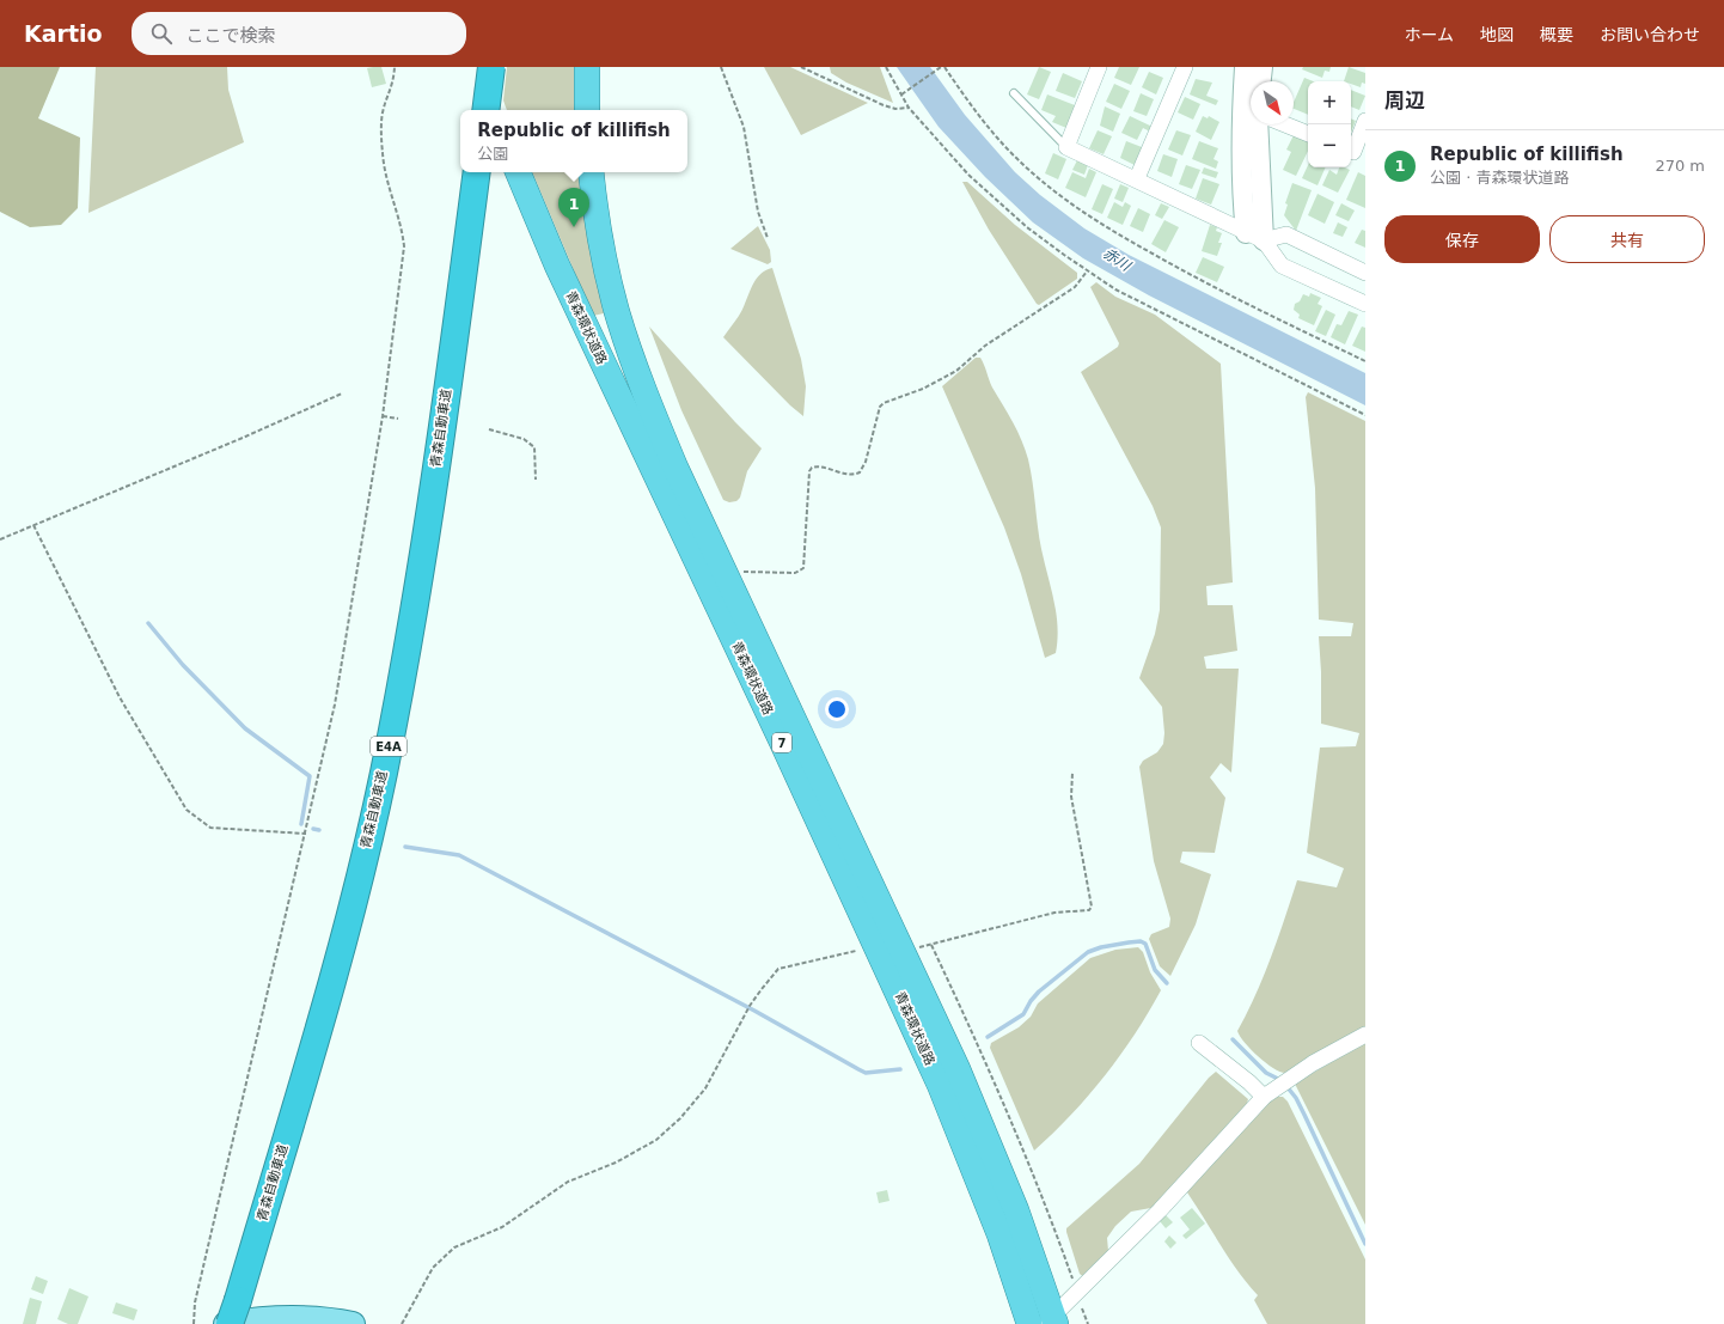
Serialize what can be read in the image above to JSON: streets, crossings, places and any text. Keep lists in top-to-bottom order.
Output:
{
  "streets": {
    "highway": [
      "青森環状道路",
      "青森自動車道",
      "7",
      "E4A"
    ]
  },
  "water": ["赤川"],
  "north": "bottom right",
  "page": {
    "header": "Kartio",
    "search": "ここで検索",
    "nav": [
      "ホーム",
      "地図",
      "概要",
      "お問い合わせ"
    ],
    "heading": "周辺",
    "map_buttons": ["+", "−"],
    "popup": ["Republic of killifish", "公園"],
    "list": [
      {
        "mark": "1",
        "name": "Republic of killifish",
        "note": "公園 · 青森環状道路",
        "value": "270 m"
      }
    ],
    "pins": "1",
    "buttons": ["保存", "共有"]
  }
}
